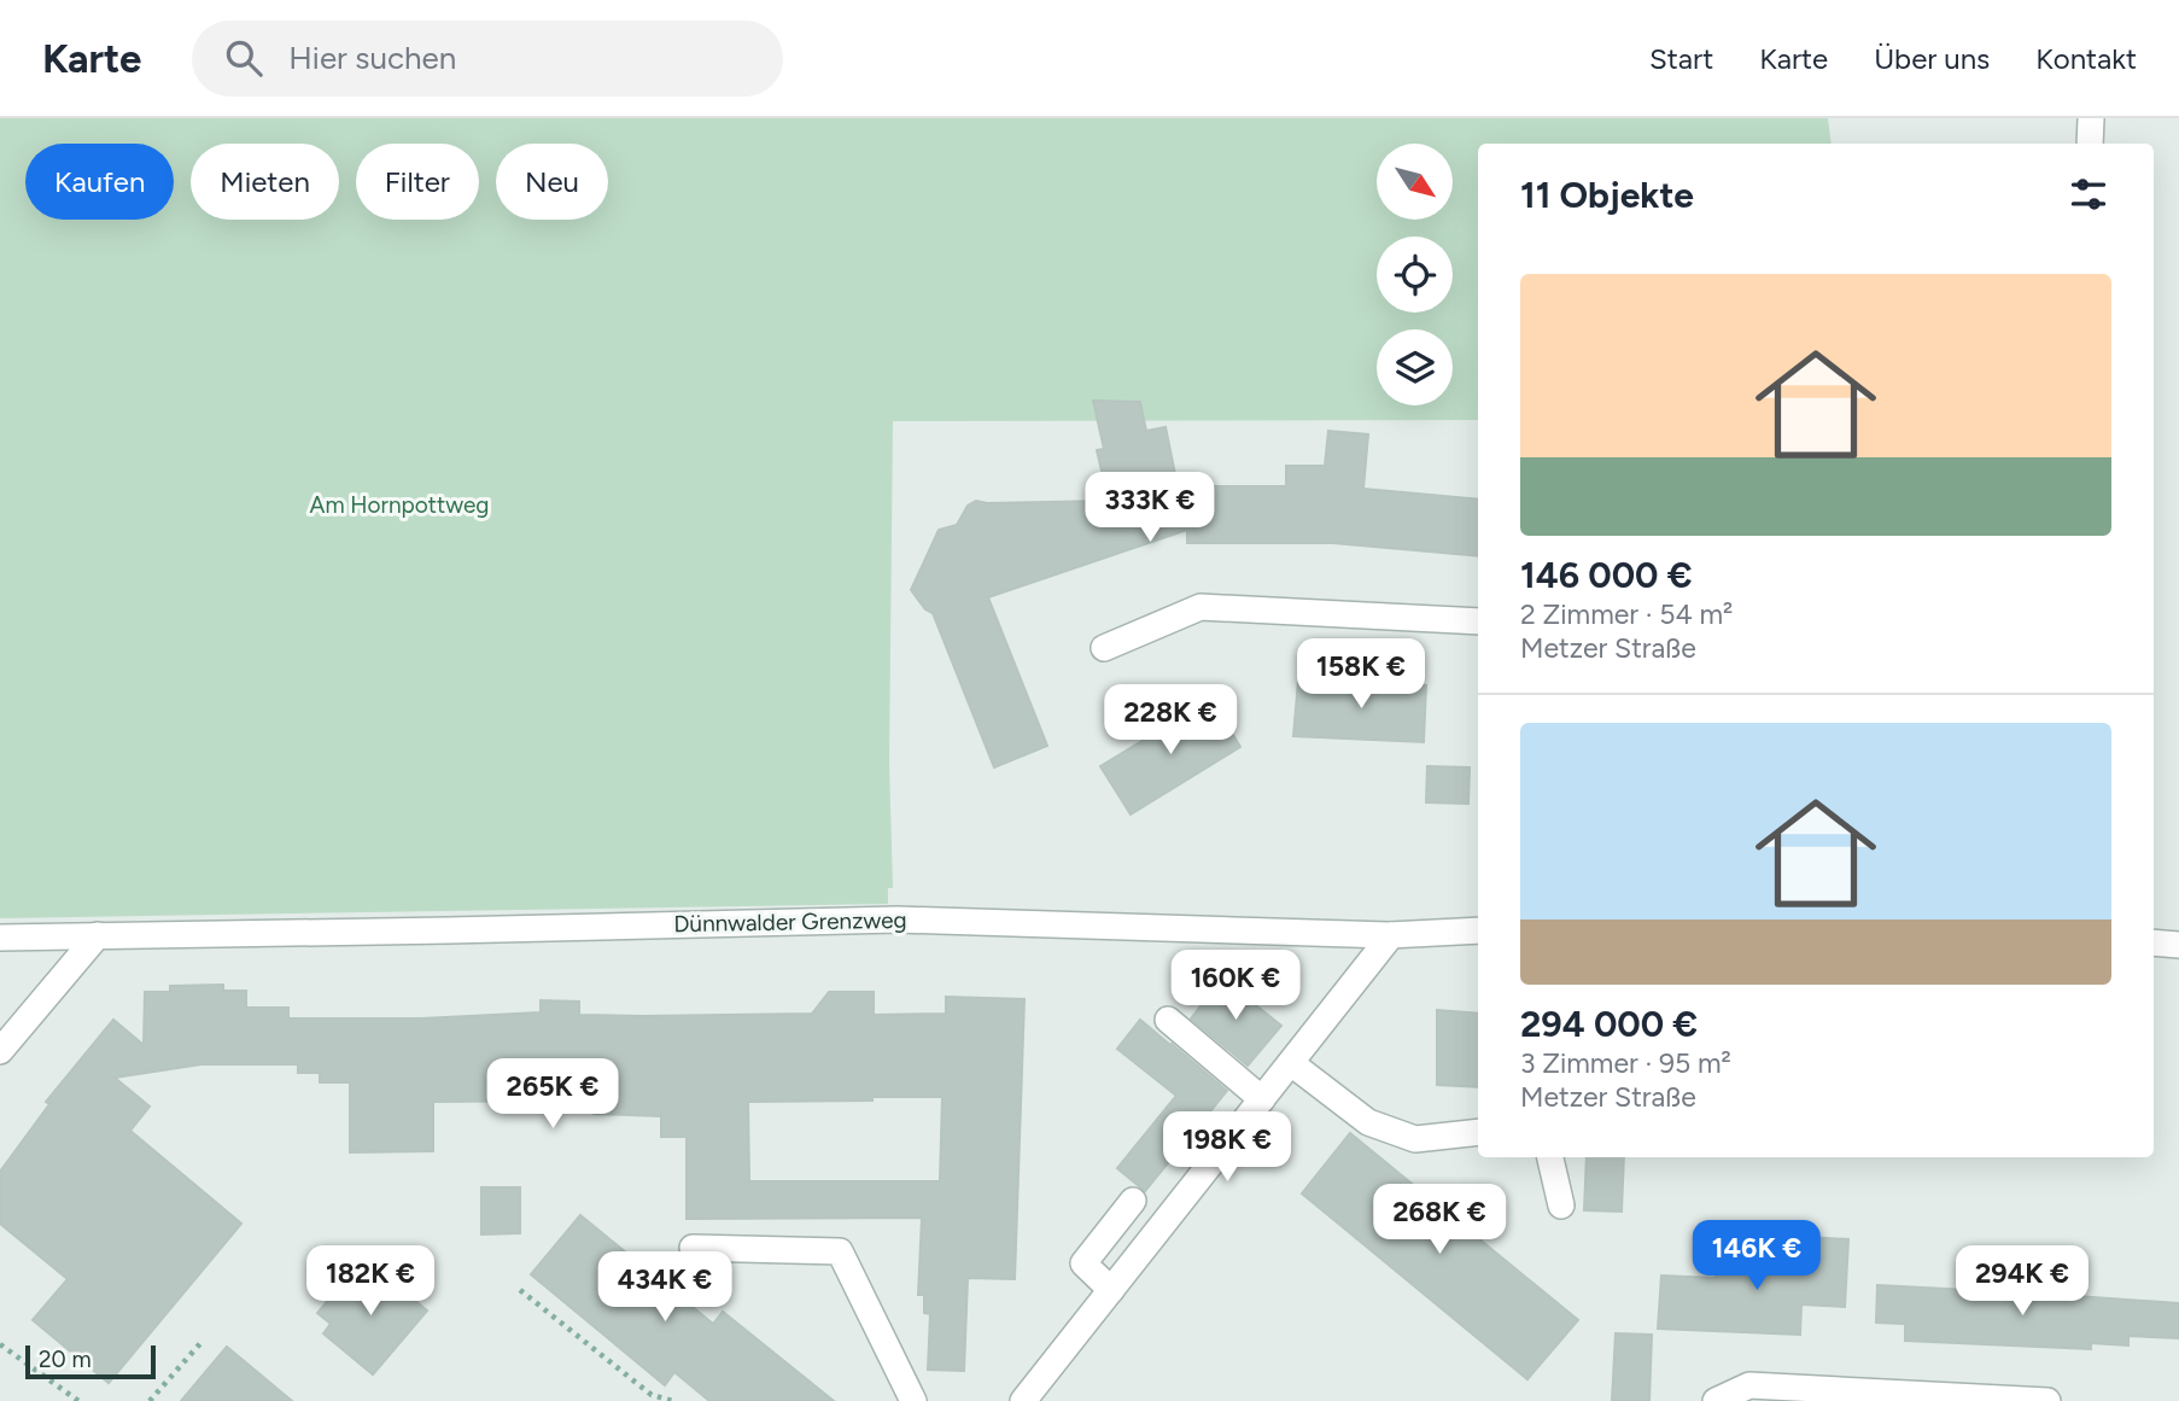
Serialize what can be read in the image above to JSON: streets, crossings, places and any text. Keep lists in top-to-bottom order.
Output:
{
  "streets": {
    "street": ["Dünnwalder Grenzweg"]
  },
  "parks": ["Am Hornpottweg"],
  "scale_bar": "20 m",
  "north": "bottom right",
  "page": {
    "header": "Karte",
    "search": "Hier suchen",
    "nav": [
      "Start",
      "Karte",
      "Über uns",
      "Kontakt"
    ],
    "chip": [
      "Kaufen",
      "Mieten",
      "Filter",
      "Neu"
    ],
    "heading": "11 Objekte",
    "list": [
      {
        "name": "146 000 €",
        "note": "2 Zimmer · 54 m² · Metzer Straße"
      },
      {
        "name": "294 000 €",
        "note": "3 Zimmer · 95 m² · Metzer Straße"
      }
    ],
    "price": [
      "333K €",
      "158K €",
      "228K €",
      "160K €",
      "265K €",
      "198K €",
      "268K €",
      "146K €",
      "182K €",
      "294K €",
      "434K €"
    ],
    "scale": "20 m"
  }
}
